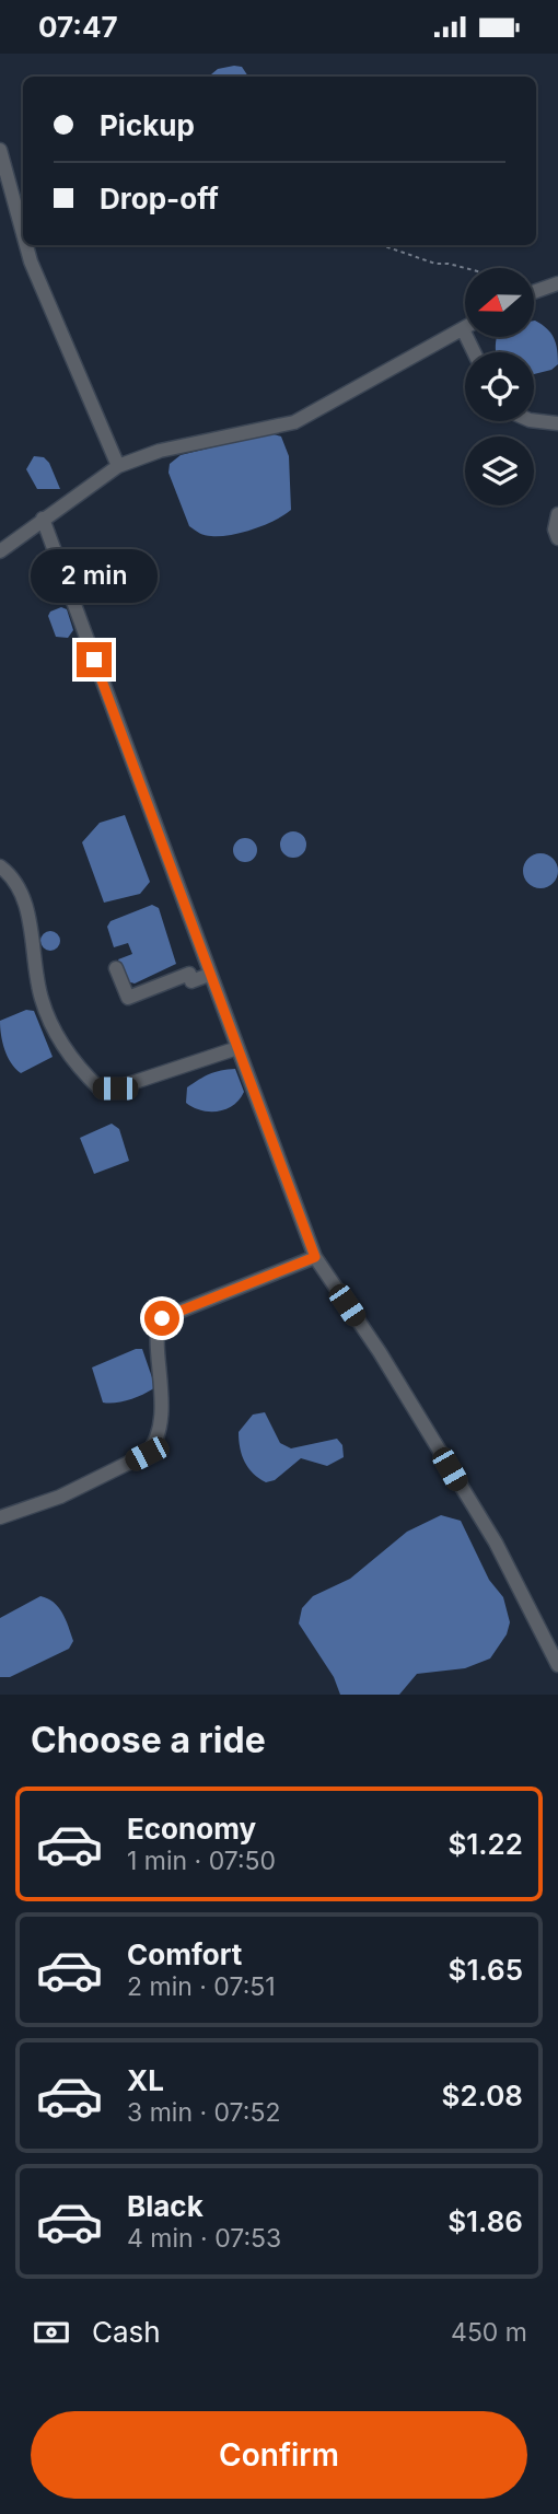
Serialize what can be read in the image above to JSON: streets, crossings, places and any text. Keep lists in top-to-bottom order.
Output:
{
  "north": "left",
  "page": {
    "status": "07:47",
    "banner": ["Pickup", "Drop-off"],
    "bubble": "2 min",
    "heading": "Choose a ride",
    "list": [
      {
        "name": "Economy",
        "note": "1 min · 07:50",
        "value": "$1.22"
      },
      {
        "name": "Comfort",
        "note": "2 min · 07:51",
        "value": "$1.65"
      },
      {
        "name": "XL",
        "note": "3 min · 07:52",
        "value": "$2.08"
      },
      {
        "name": "Black",
        "note": "4 min · 07:53",
        "value": "$1.86"
      }
    ],
    "pay": ["Cash", "450 m"],
    "buttons": "Confirm"
  }
}
